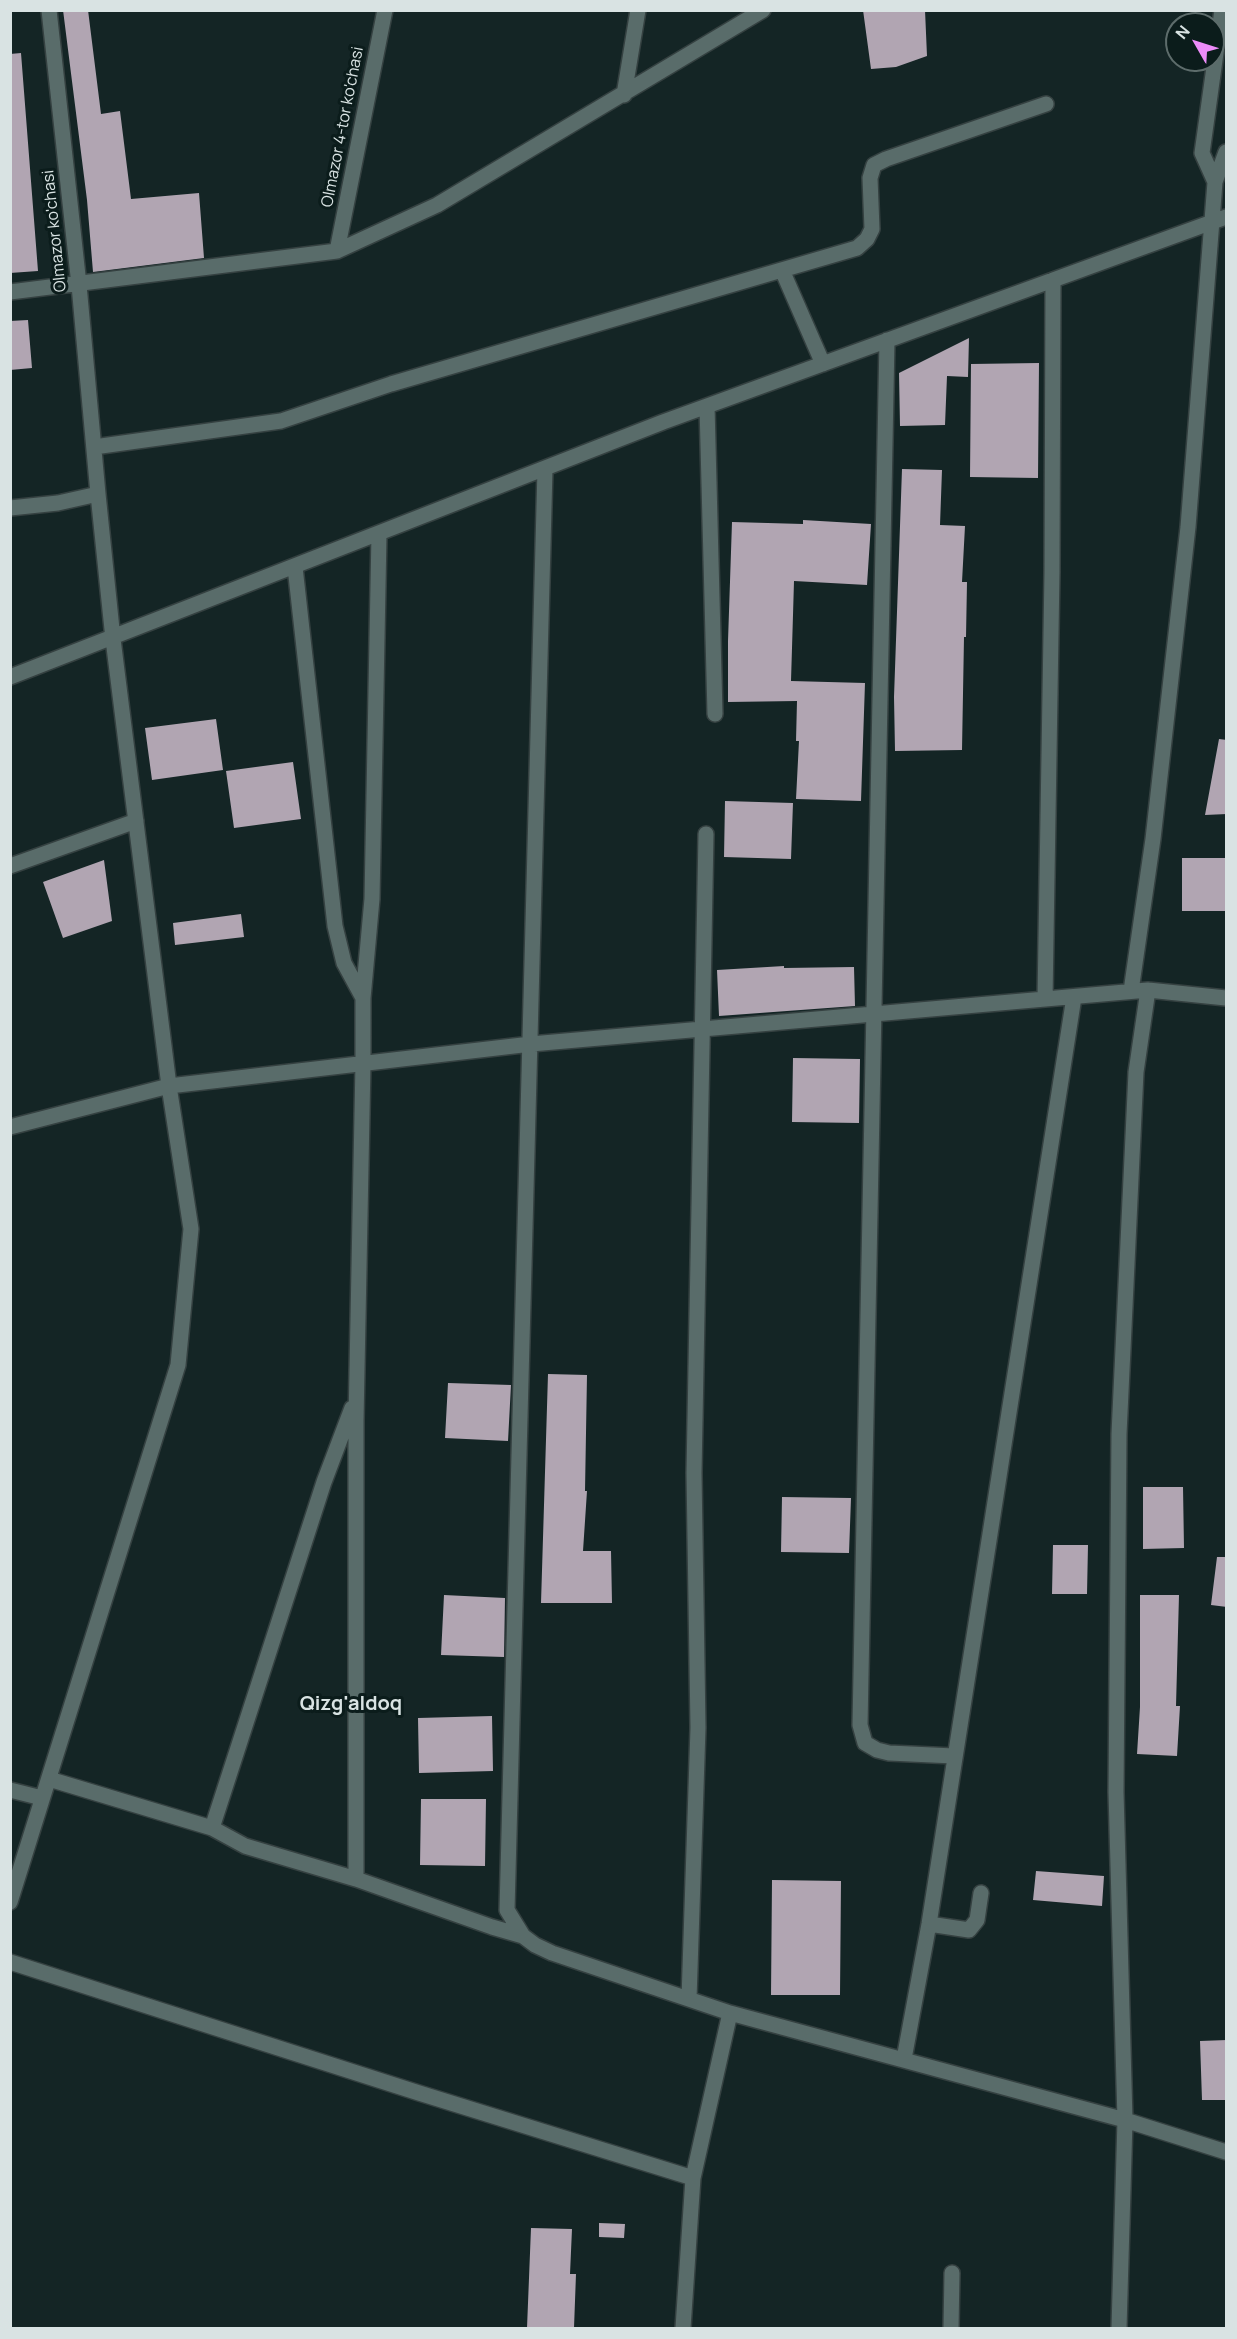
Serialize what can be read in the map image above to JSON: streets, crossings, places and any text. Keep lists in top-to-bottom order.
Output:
{
  "streets": {
    "street": ["Olmazor 4-tor ko'chasi", "Olmazor ko'chasi"]
  },
  "districts": ["Qizg'aldoq"],
  "north": "top left"
}
